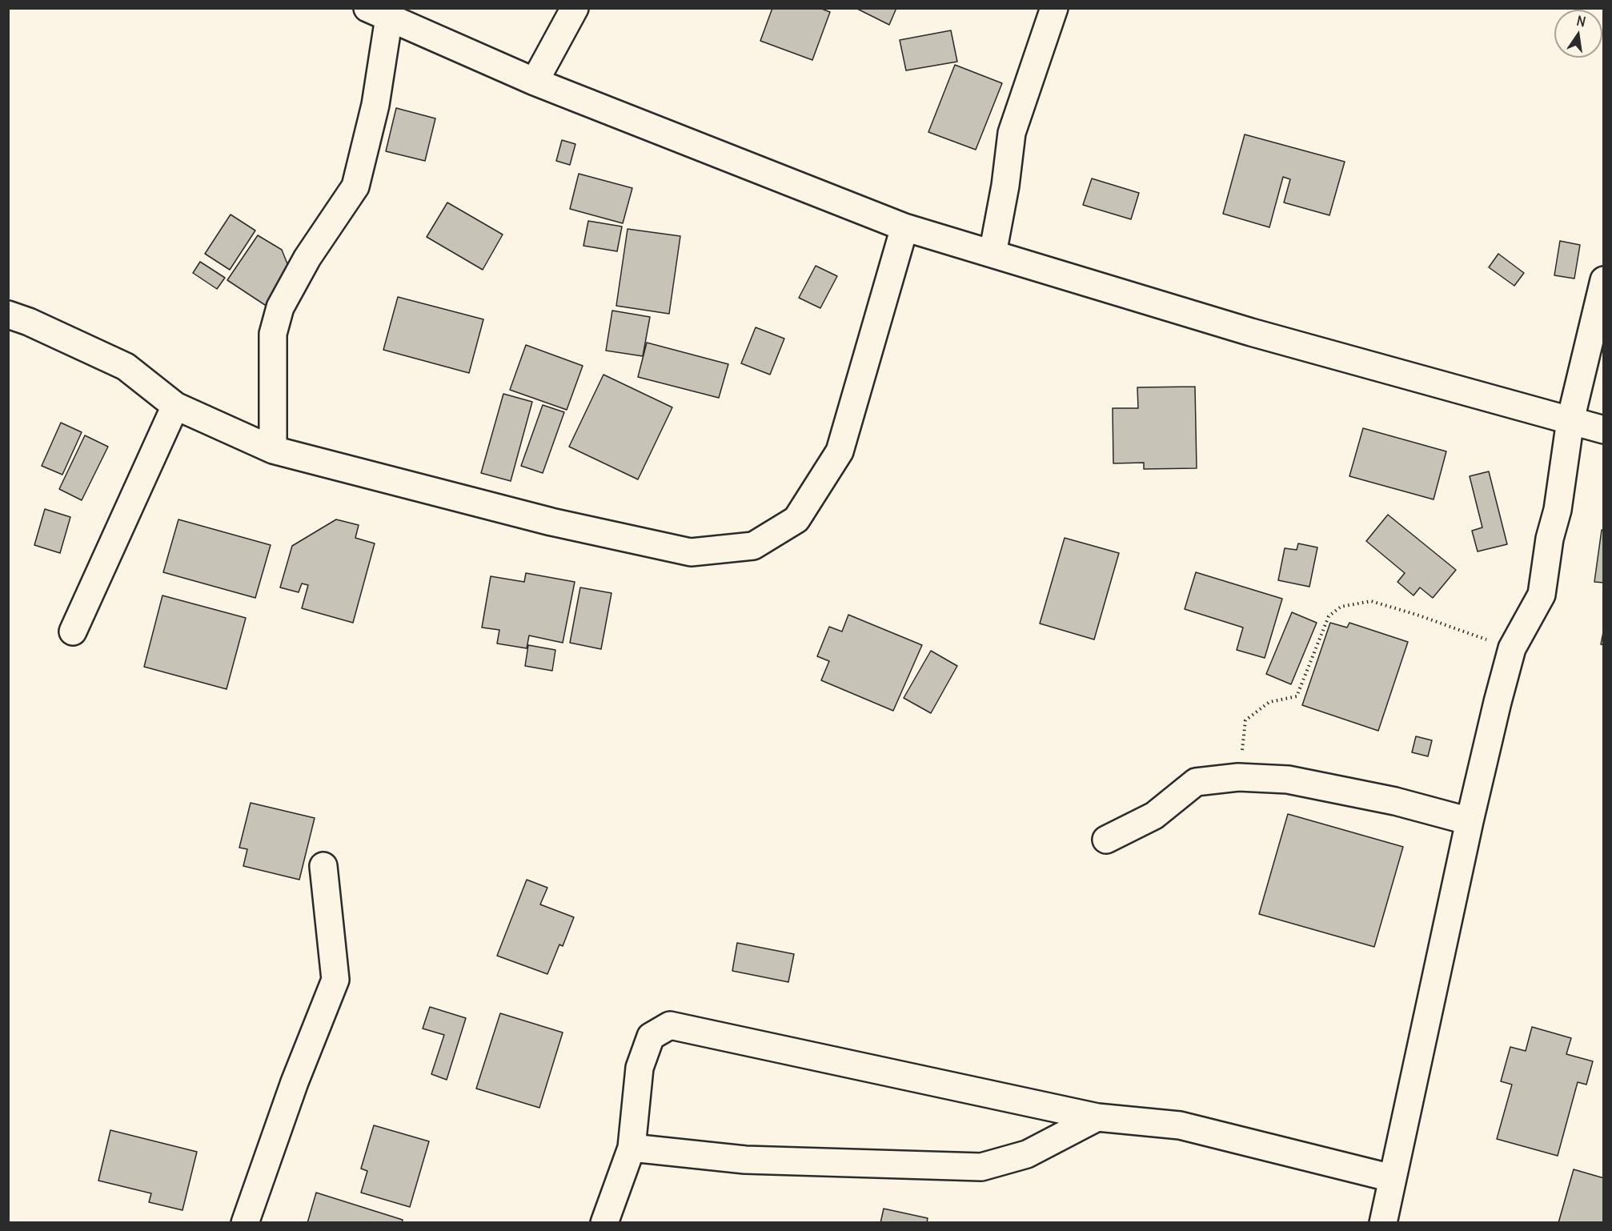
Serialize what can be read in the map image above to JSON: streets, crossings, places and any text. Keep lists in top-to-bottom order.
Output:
{
  "north": "top"
}
